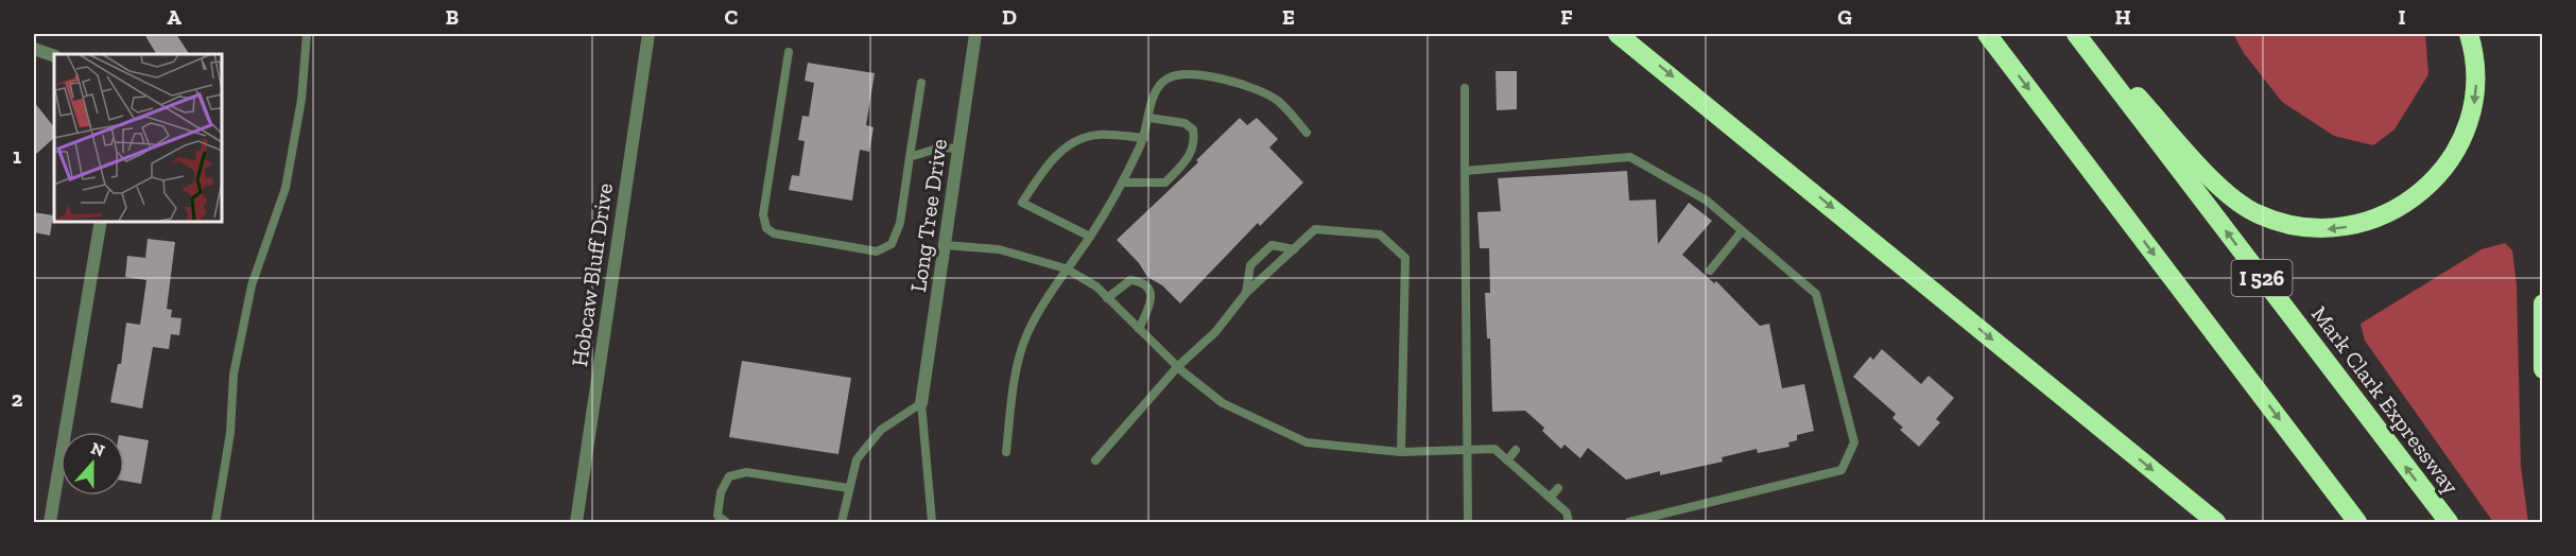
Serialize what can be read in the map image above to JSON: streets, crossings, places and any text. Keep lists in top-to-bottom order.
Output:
{
  "streets": {
    "highway": ["I 526", "Mark Clark Expressway"],
    "street": ["Long Tree Drive", "Hobcaw Bluff Drive"]
  },
  "north": "top",
  "grid": {
    "columns": [
      "A",
      "B",
      "C",
      "D",
      "E",
      "F",
      "G",
      "H",
      "I"
    ],
    "rows": ["1", "2"]
  }
}
